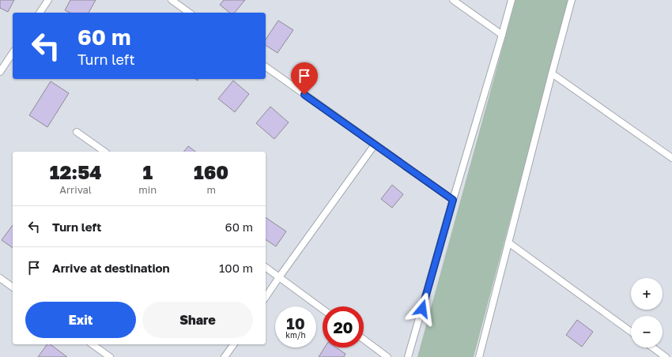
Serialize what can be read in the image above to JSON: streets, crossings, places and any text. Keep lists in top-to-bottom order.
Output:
{
  "page": {
    "turn": ["60 m", "Turn left"],
    "eta": [
      "12:54",
      "Arrival",
      "1",
      "min",
      "160",
      "m"
    ],
    "list": [
      {
        "name": "Turn left",
        "value": "60 m"
      },
      {
        "name": "Arrive at destination",
        "value": "100 m"
      }
    ],
    "map_buttons": ["+", "−"],
    "buttons": ["Exit", "Share"],
    "speed": "10 km/h",
    "limit": "20"
  }
}
